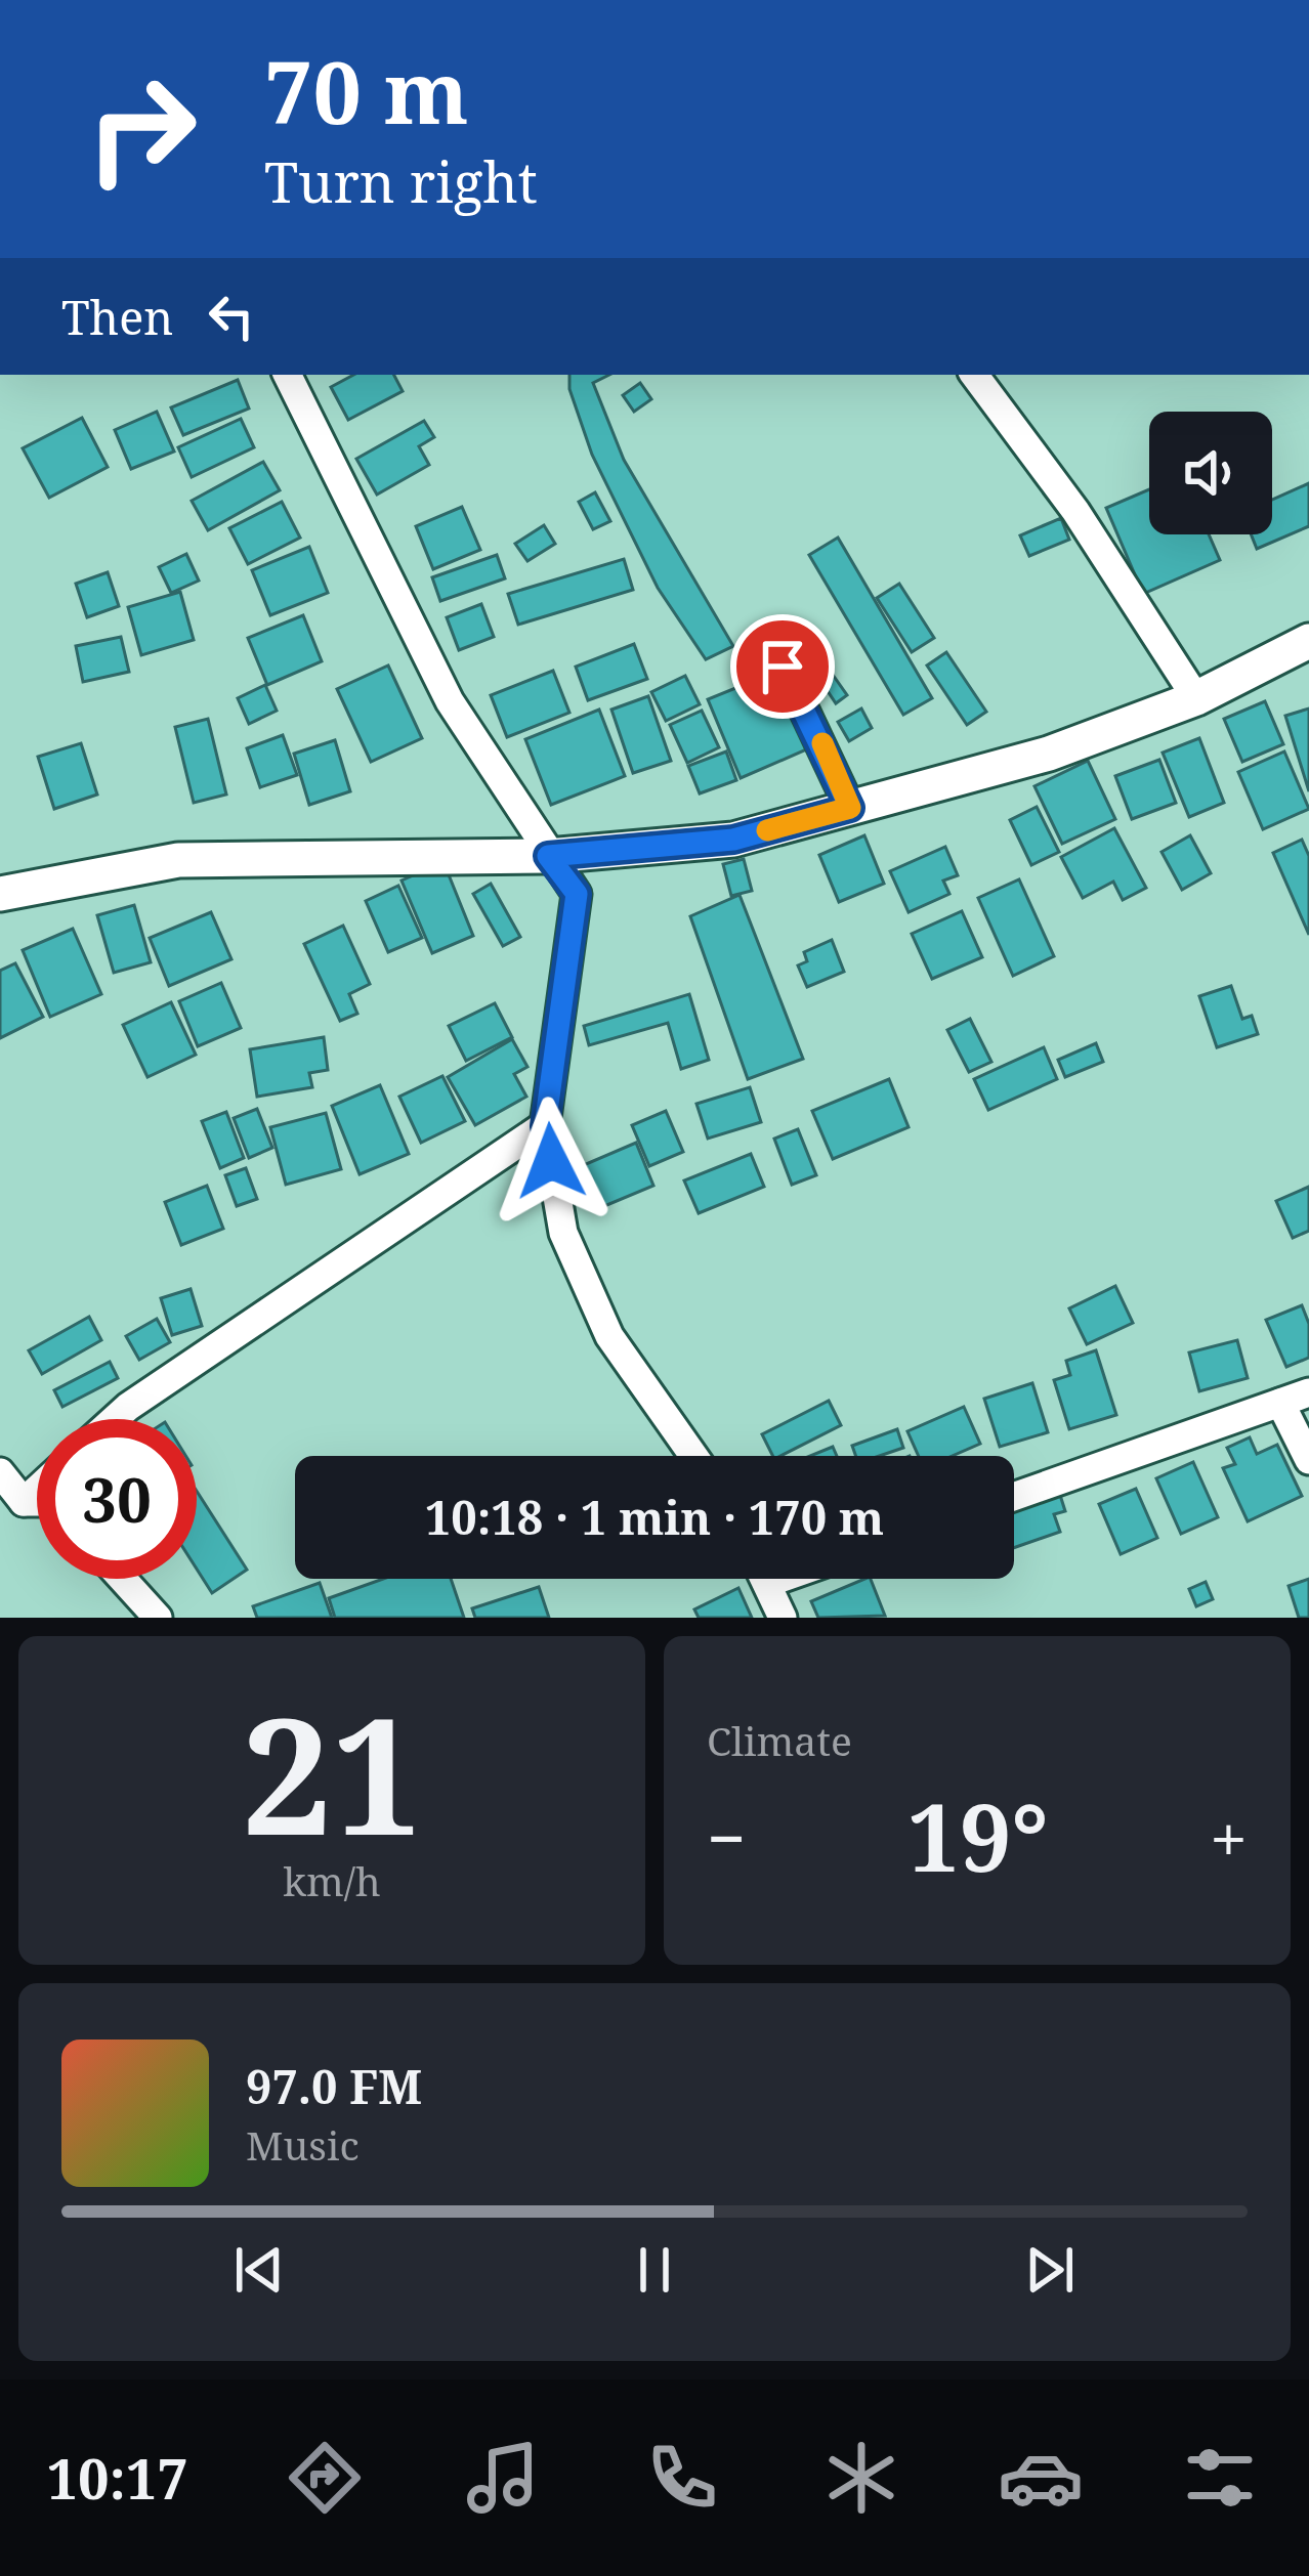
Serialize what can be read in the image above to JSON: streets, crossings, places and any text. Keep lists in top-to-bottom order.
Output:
{
  "page": {
    "turn": ["70 m", "Turn right"],
    "then": "Then",
    "limit": "30",
    "trip": "10:18 · 1 min · 170 m",
    "tile": [
      ["21", "km/h"],
      "Climate"
    ],
    "heat": ["−", "19°", "+"],
    "song": ["97.0 FM", "Music"],
    "tabs": "10:17"
  }
}
